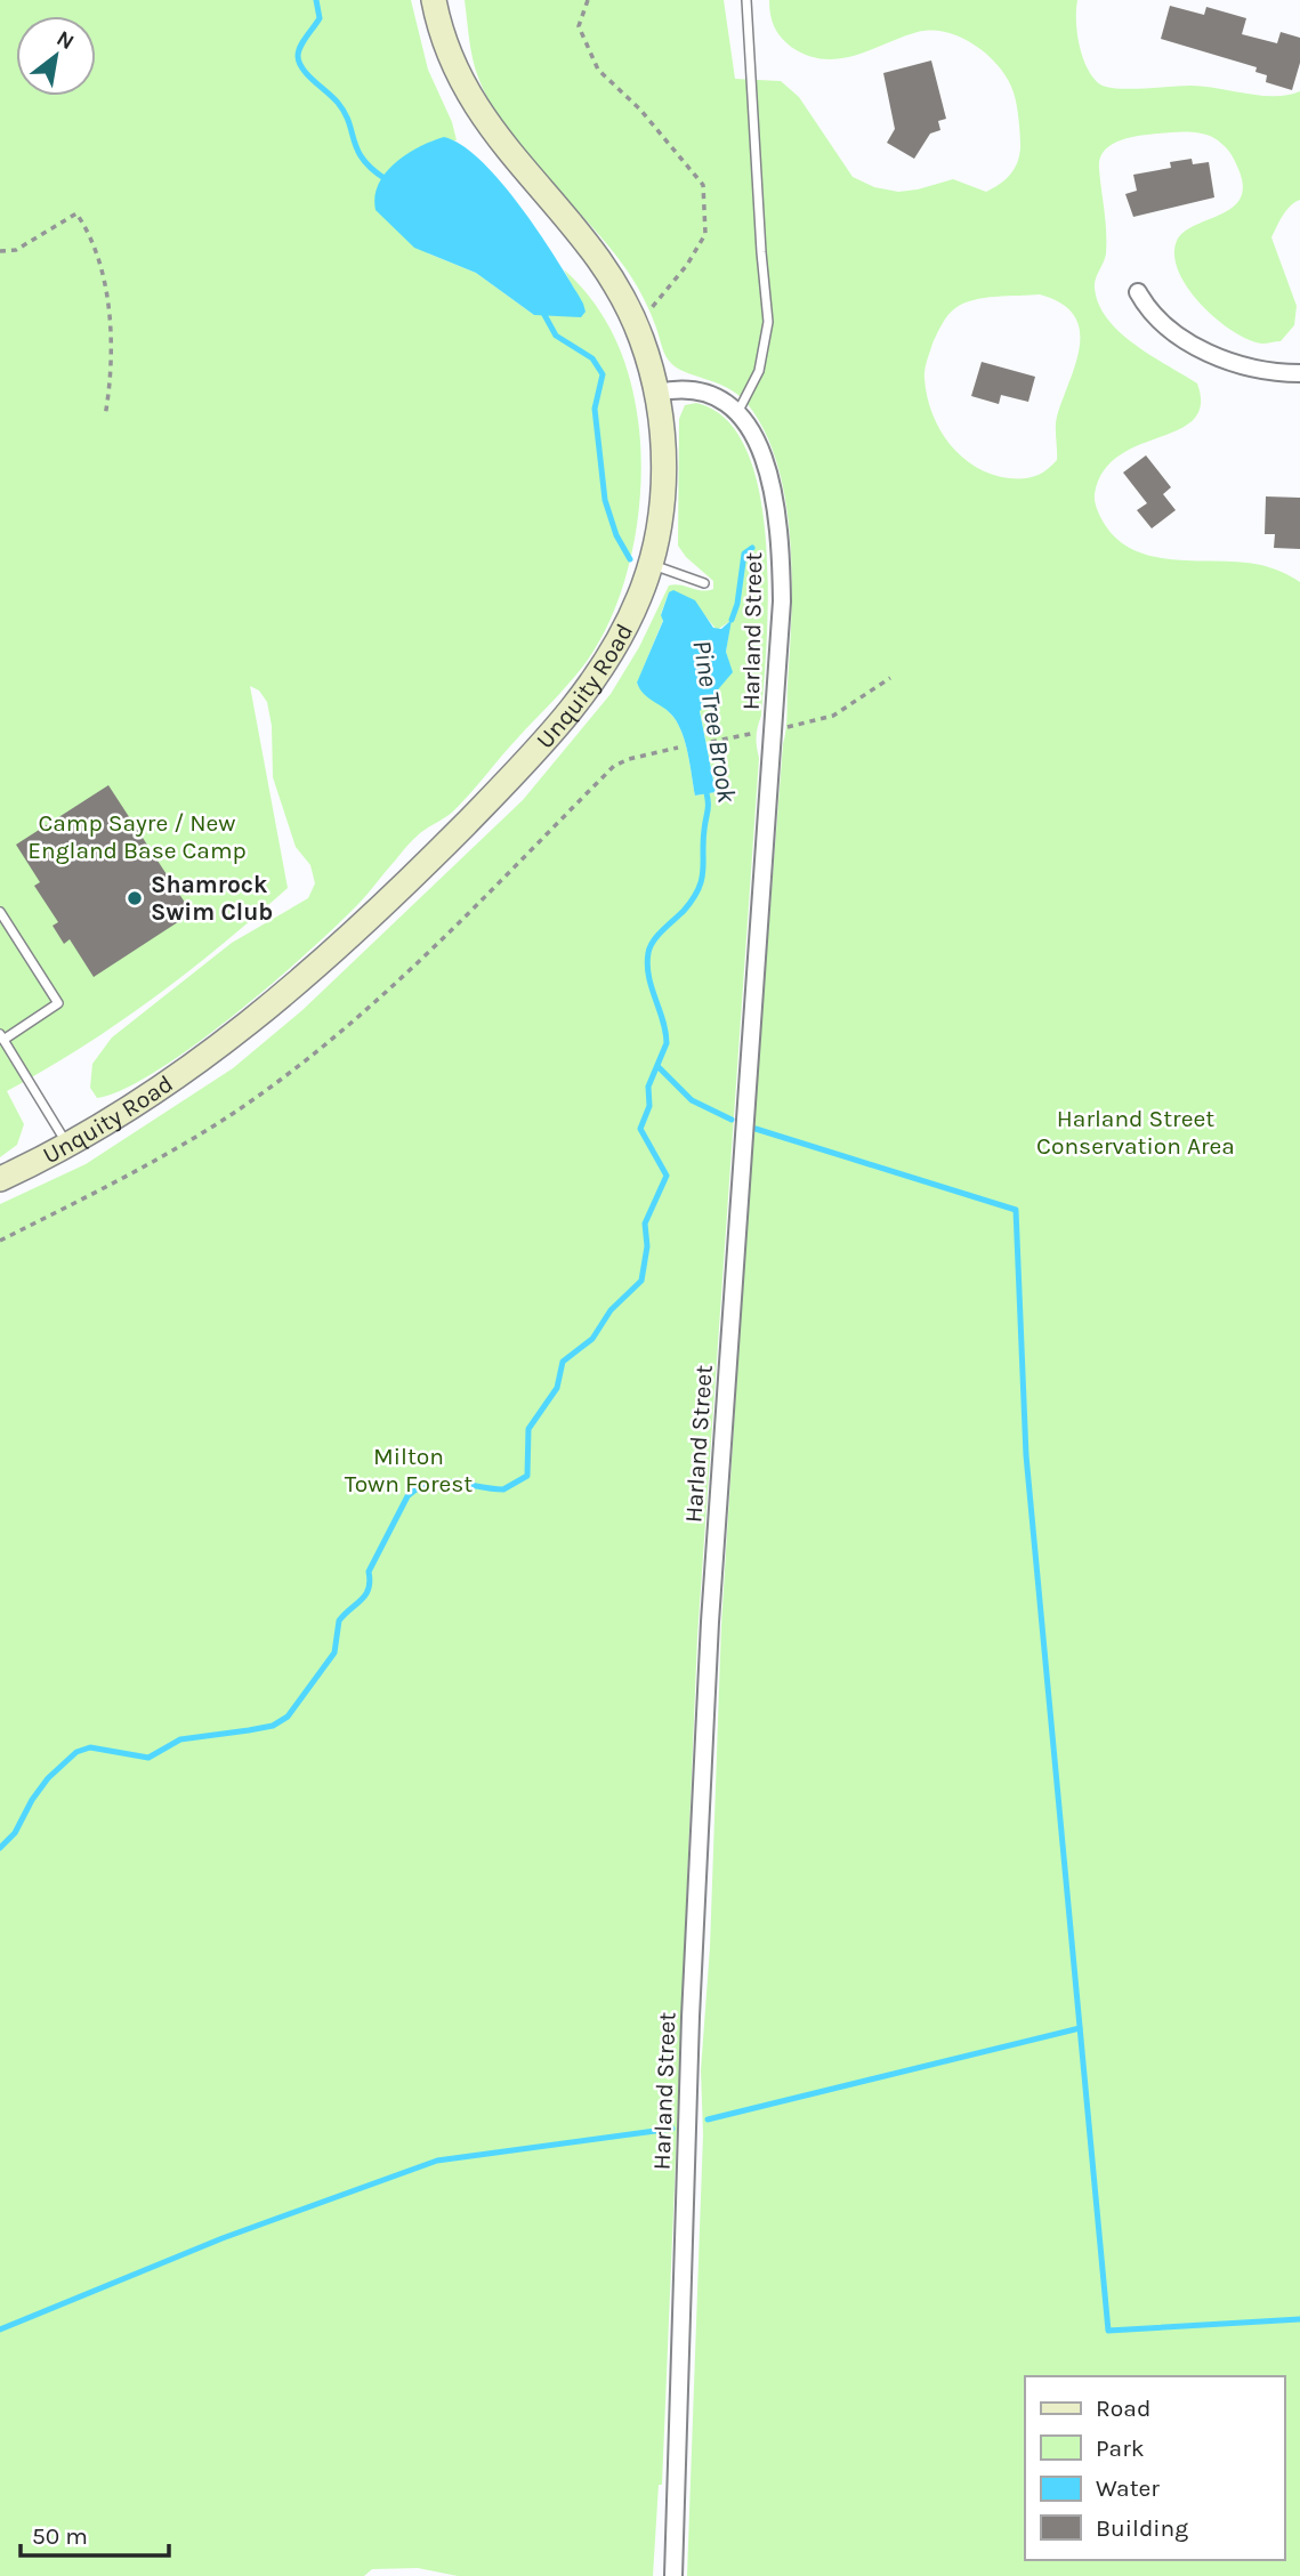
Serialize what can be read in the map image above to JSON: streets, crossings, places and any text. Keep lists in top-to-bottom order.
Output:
{
  "streets": {
    "main road": ["Unquity Road"],
    "street": ["Harland Street"]
  },
  "water": ["Pine Tree Brook"],
  "parks": ["Camp Sayre / New England Base Camp", "Harland Street Conservation Area", "Milton Town Forest"],
  "places": ["Shamrock Swim Club"],
  "legend": [
    "Road",
    "Park",
    "Water",
    "Building"
  ],
  "scale_bar": "50 m",
  "north": "top right"
}
